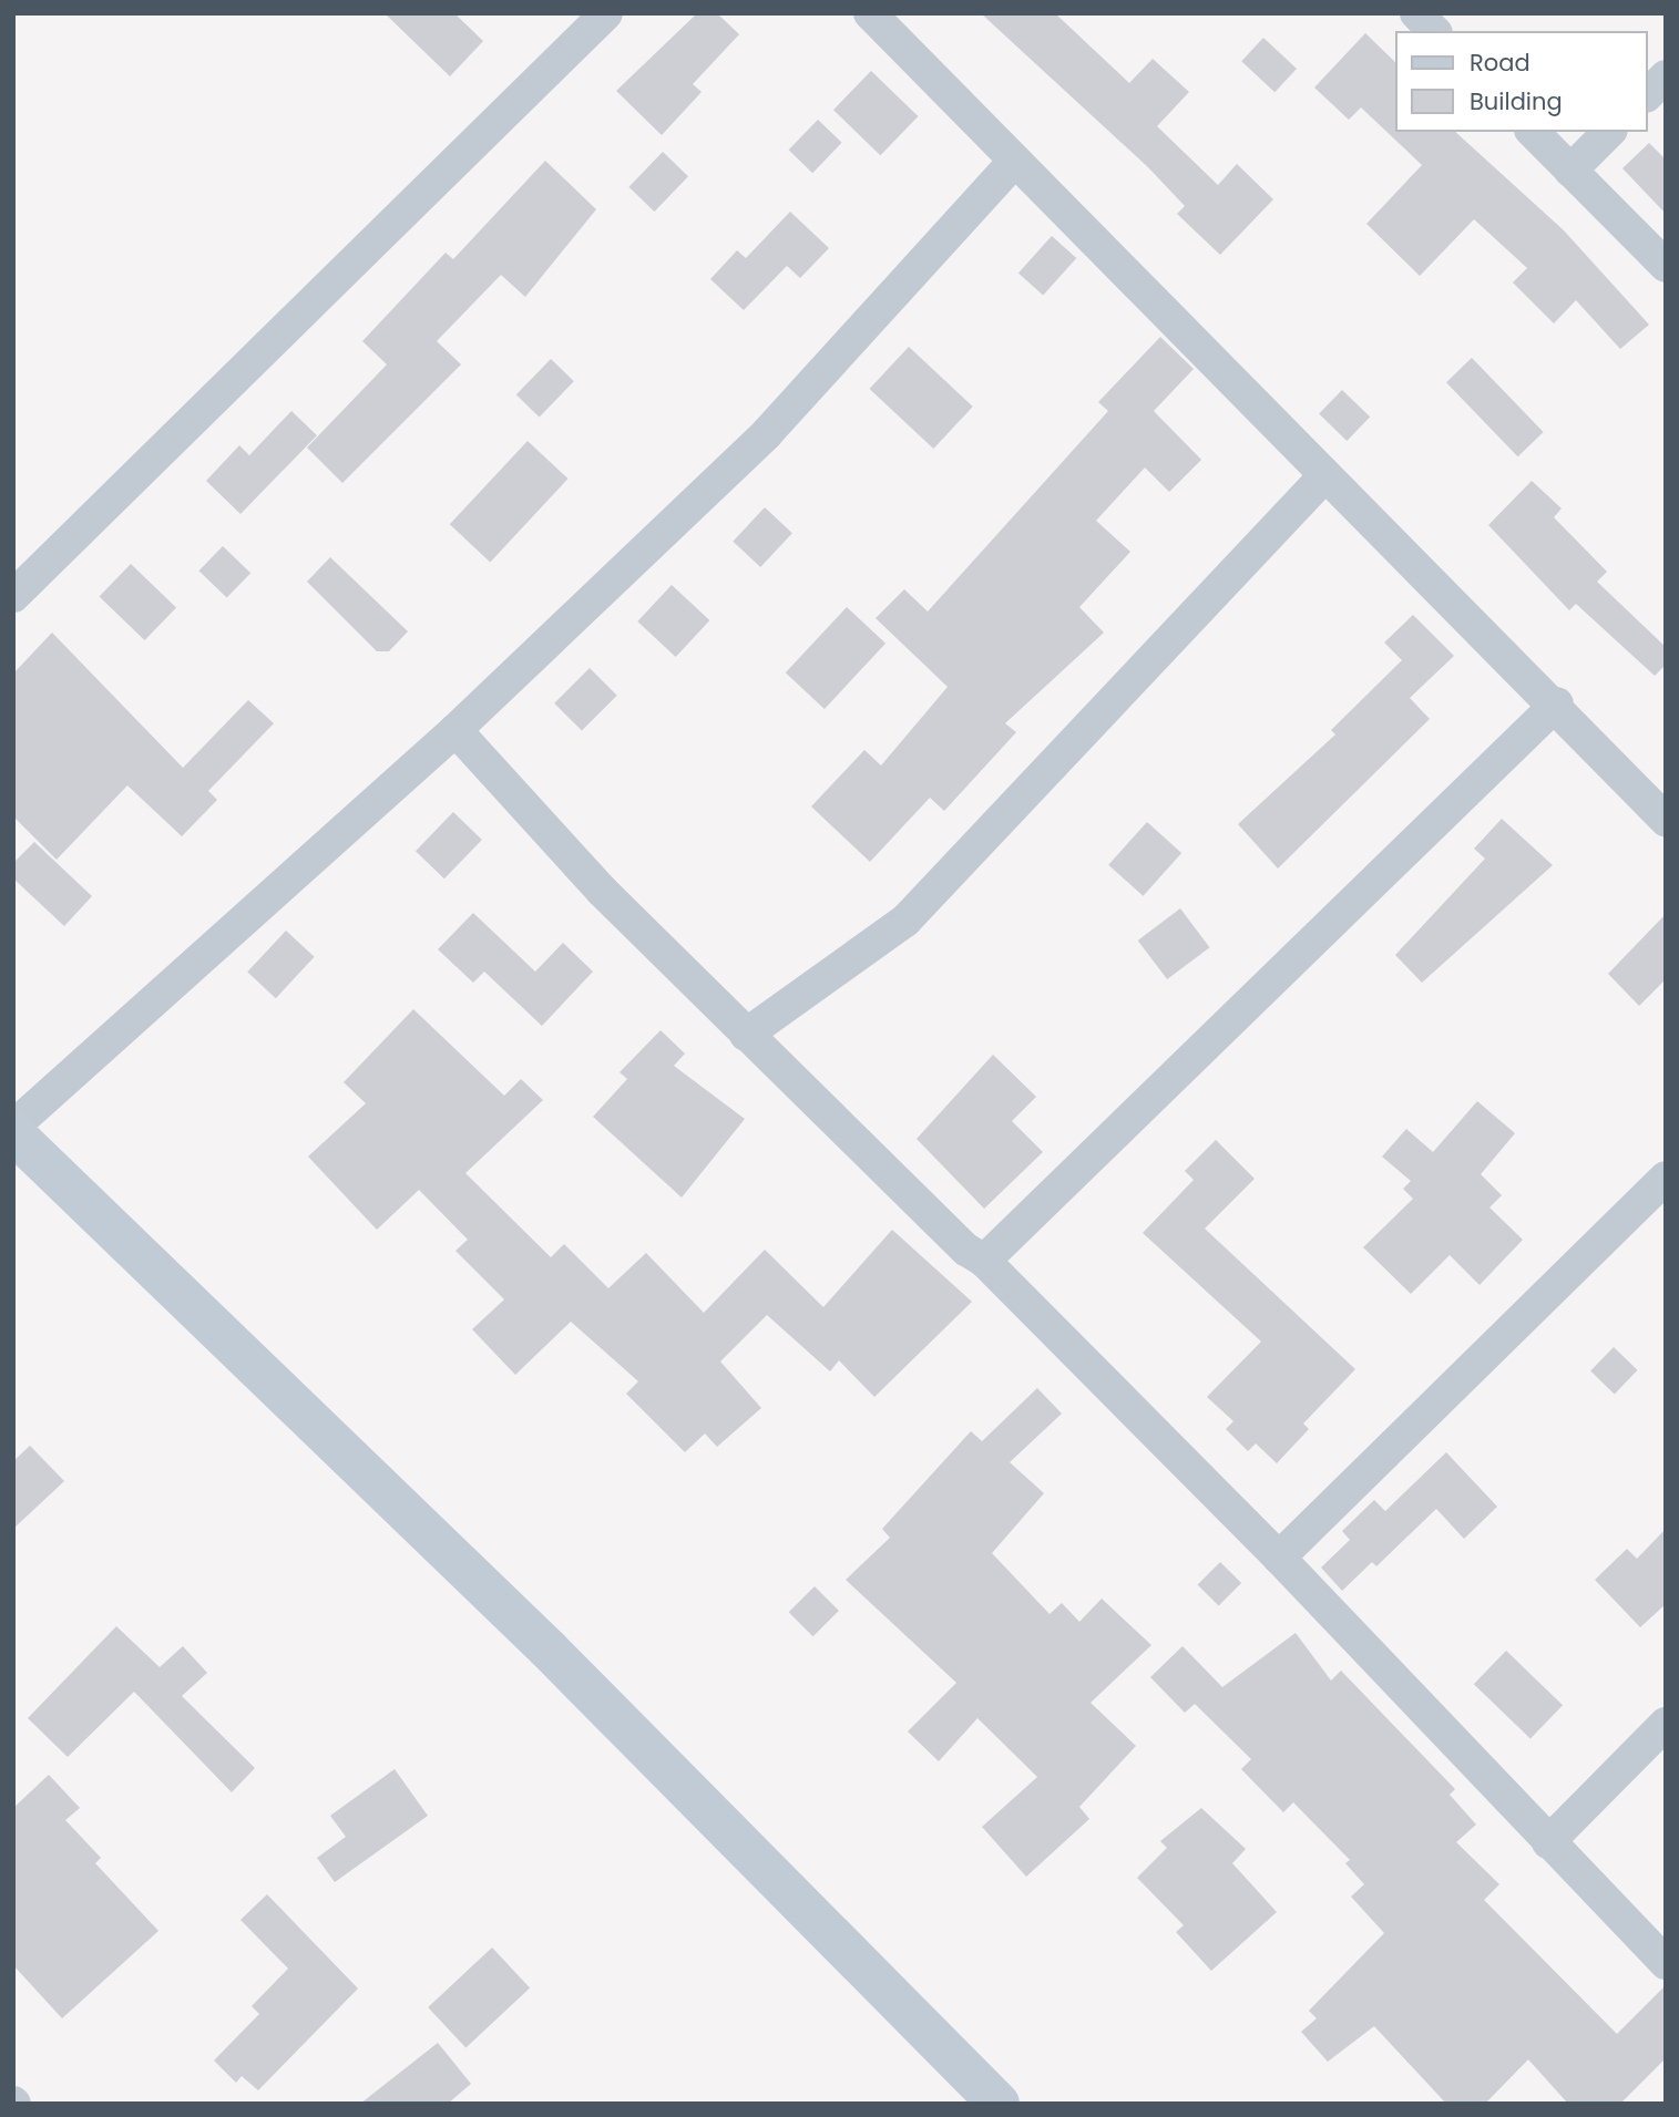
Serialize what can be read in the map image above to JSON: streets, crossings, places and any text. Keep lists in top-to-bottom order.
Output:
{
  "legend": ["Road", "Building"]
}
